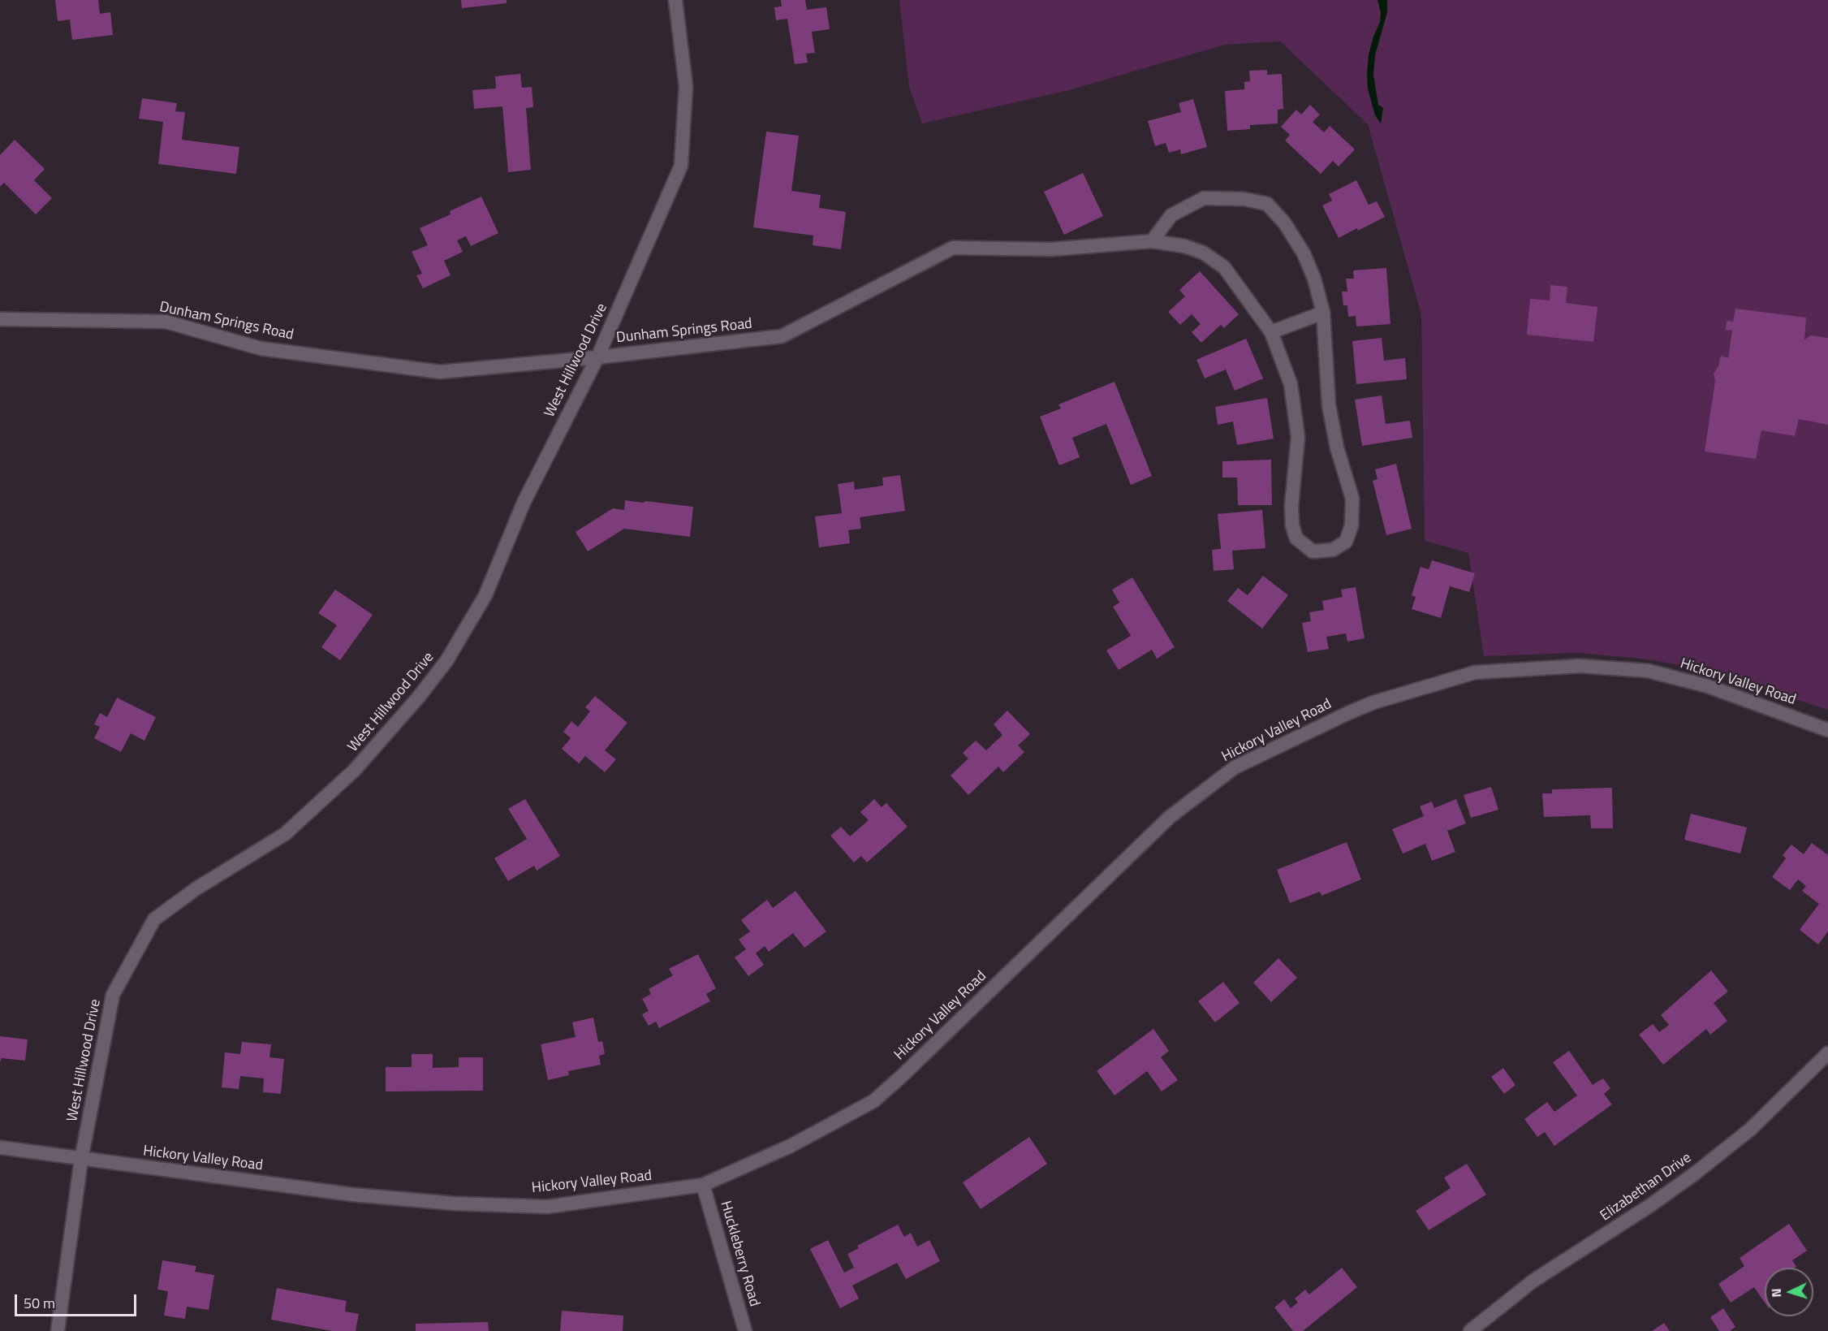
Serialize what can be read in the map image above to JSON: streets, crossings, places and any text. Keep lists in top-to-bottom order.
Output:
{
  "streets": {
    "street": [
      "Dunham Springs Road",
      "West Hillwood Drive",
      "Hickory Valley Road",
      "Elizabethan Drive",
      "Huckleberry Road"
    ]
  },
  "crossings": [
    ["Dunham Springs Road", "West Hillwood Drive"],
    ["West Hillwood Drive", "Hickory Valley Road"],
    ["Hickory Valley Road", "Huckleberry Road"]
  ],
  "scale_bar": "50 m",
  "north": "left"
}
